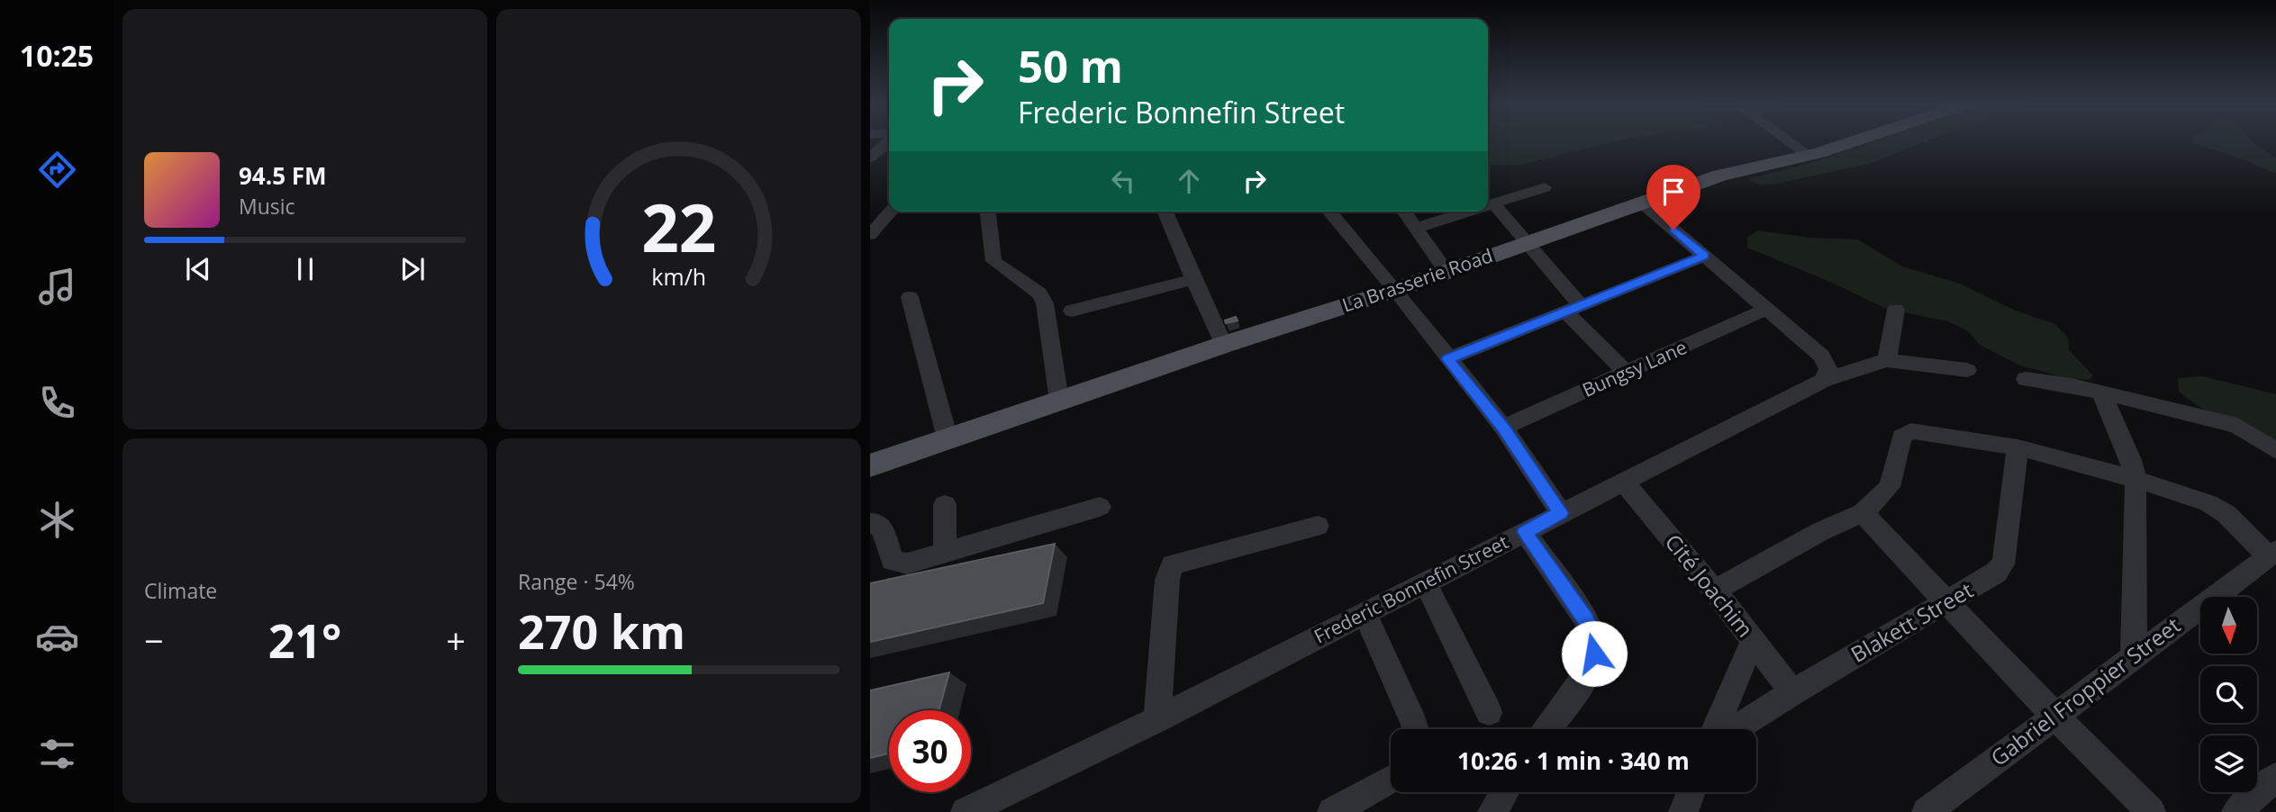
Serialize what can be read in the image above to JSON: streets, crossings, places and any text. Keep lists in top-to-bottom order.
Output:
{
  "streets": {
    "main road": ["La Brasserie Road"],
    "street": [
      "Bungsy Lane",
      "Cité Joachim",
      "Frederic Bonnefin Street",
      "Blakett Street",
      "Gabriel Froppier Street"
    ]
  },
  "crossings": [
    ["Cité Joachim", "Frederic Bonnefin Street"],
    ["Cité Joachim", "Blakett Street"]
  ],
  "north": "bottom",
  "page": {
    "tabs": "10:25",
    "turn": ["50 m", "Frederic Bonnefin Street"],
    "song": ["94.5 FM", "Music"],
    "tile": [
      "Climate",
      ["Range · 54%", "270 km"]
    ],
    "heat": ["−", "21°", "+"],
    "limit": "30",
    "trip": "10:26 · 1 min · 340 m",
    "gauge": ["22", "km/h"]
  }
}
